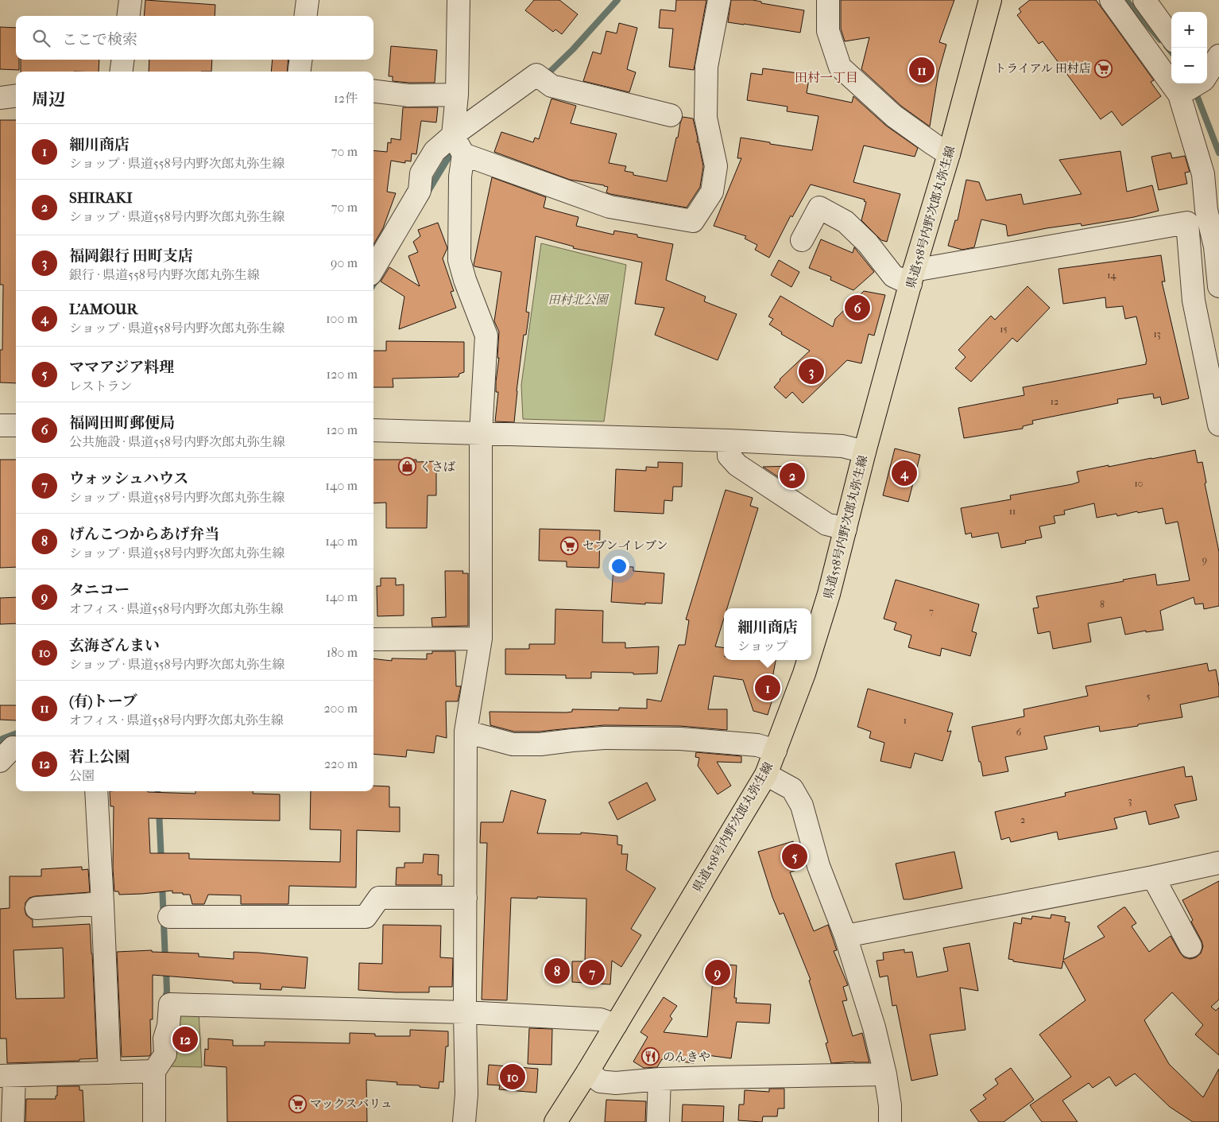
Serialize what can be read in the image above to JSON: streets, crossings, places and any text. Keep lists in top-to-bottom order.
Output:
{
  "streets": {
    "main road": ["県道558号内野次郎丸弥生線"]
  },
  "districts": ["田村一丁目"],
  "parks": ["田村北公園"],
  "places": {
    "supermarket": ["トライアル 田村店", "セブン-イレブン", "マックスバリュ"],
    "shop": ["くさば"],
    "restaurant": ["のんきや"]
  },
  "house_numbers": [
    "14",
    "15",
    "13",
    "12",
    "10",
    "11",
    "9",
    "8",
    "7",
    "5",
    "1",
    "6",
    "3",
    "2"
  ],
  "page": {
    "map_buttons": ["+", "−"],
    "search": "ここで検索",
    "pins": [
      "11",
      "6",
      "3",
      "4",
      "2",
      "1",
      "5",
      "8",
      "7",
      "9",
      "12",
      "10"
    ],
    "heading": ["周辺", "12件"],
    "list": [
      {
        "mark": "1",
        "name": "細川商店",
        "note": "ショップ · 県道558号内野次郎丸弥生線",
        "value": "70 m"
      },
      {
        "mark": "2",
        "name": "SHIRAKI",
        "note": "ショップ · 県道558号内野次郎丸弥生線",
        "value": "70 m"
      },
      {
        "mark": "3",
        "name": "福岡銀行 田町支店",
        "note": "銀行 · 県道558号内野次郎丸弥生線",
        "value": "90 m"
      },
      {
        "mark": "4",
        "name": "L'AMOUR",
        "note": "ショップ · 県道558号内野次郎丸弥生線",
        "value": "100 m"
      },
      {
        "mark": "5",
        "name": "ママアジア料理",
        "note": "レストラン",
        "value": "120 m"
      },
      {
        "mark": "6",
        "name": "福岡田町郵便局",
        "note": "公共施設 · 県道558号内野次郎丸弥生線",
        "value": "120 m"
      },
      {
        "mark": "7",
        "name": "ウォッシュハウス",
        "note": "ショップ · 県道558号内野次郎丸弥生線",
        "value": "140 m"
      },
      {
        "mark": "8",
        "name": "げんこつからあげ弁当",
        "note": "ショップ · 県道558号内野次郎丸弥生線",
        "value": "140 m"
      },
      {
        "mark": "9",
        "name": "タニコー",
        "note": "オフィス · 県道558号内野次郎丸弥生線",
        "value": "140 m"
      },
      {
        "mark": "10",
        "name": "玄海ざんまい",
        "note": "ショップ · 県道558号内野次郎丸弥生線",
        "value": "180 m"
      },
      {
        "mark": "11",
        "name": "(有)トーブ",
        "note": "オフィス · 県道558号内野次郎丸弥生線",
        "value": "200 m"
      },
      {
        "mark": "12",
        "name": "若上公園",
        "note": "公園",
        "value": "220 m"
      }
    ],
    "popup": ["細川商店", "ショップ"]
  }
}
